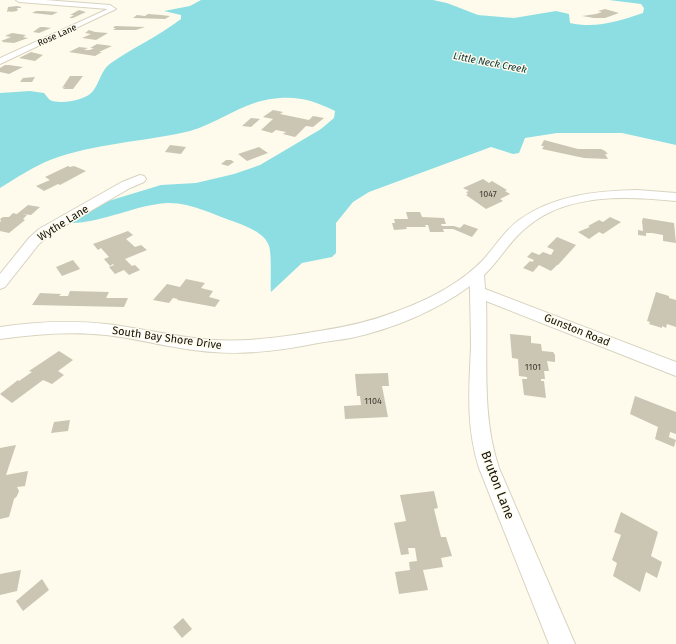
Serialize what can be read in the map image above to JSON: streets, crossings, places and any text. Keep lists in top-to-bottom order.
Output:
{
  "streets": {
    "street": [
      "Rose Lane",
      "Wythe Lane",
      "Gunston Road",
      "South Bay Shore Drive",
      "Bruton Lane"
    ]
  },
  "crossings": [
    ["Gunston Road", "South Bay Shore Drive"],
    ["Gunston Road", "Bruton Lane"],
    ["South Bay Shore Drive", "Bruton Lane"]
  ],
  "water": ["Little Neck Creek"],
  "house_numbers": ["1047", "1101", "1104"]
}
